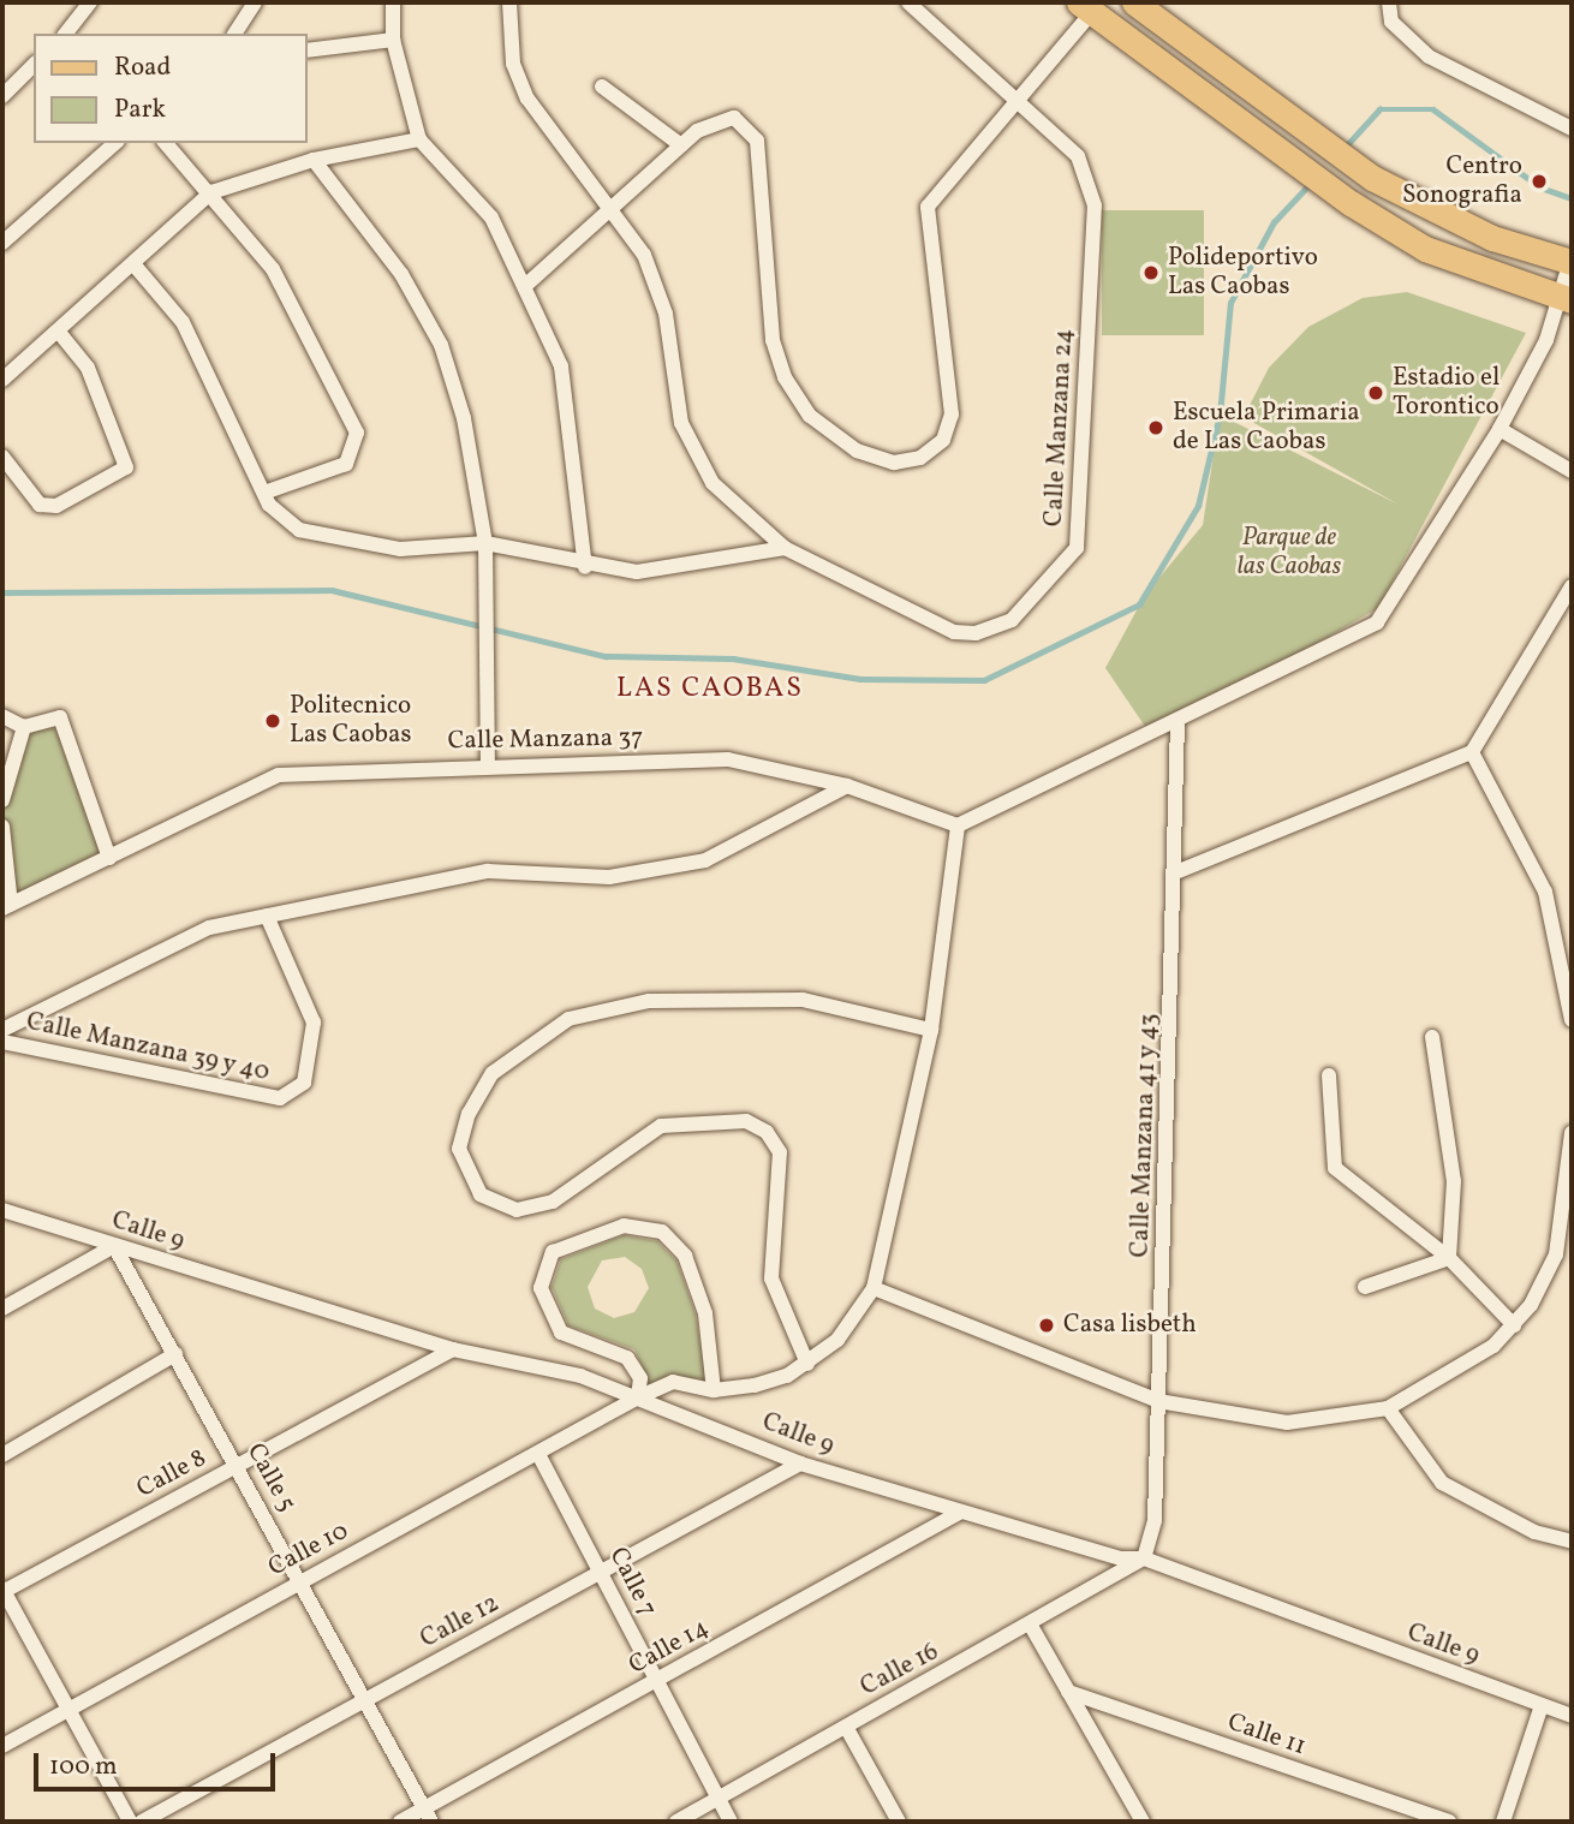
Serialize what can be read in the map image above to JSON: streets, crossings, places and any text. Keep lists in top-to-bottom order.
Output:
{
  "streets": {
    "street": [
      "Calle Manzana 24",
      "Calle Manzana 37",
      "Calle Manzana 39 y 40",
      "Calle Manzana 41 y 43",
      "Calle 9",
      "Calle 8",
      "Calle 5",
      "Calle 10",
      "Calle 7",
      "Calle 12",
      "Calle 14",
      "Calle 16",
      "Calle 11"
    ]
  },
  "crossings": [
    ["Calle Manzana 41 y 43", "Calle 9"],
    ["Calle Manzana 41 y 43", "Calle 16"],
    ["Calle 9", "Calle 8"],
    ["Calle 9", "Calle 5"],
    ["Calle 9", "Calle 10"],
    ["Calle 9", "Calle 12"],
    ["Calle 9", "Calle 14"],
    ["Calle 9", "Calle 16"],
    ["Calle 8", "Calle 5"],
    ["Calle 5", "Calle 10"],
    ["Calle 5", "Calle 12"],
    ["Calle 5", "Calle 14"],
    ["Calle 10", "Calle 7"],
    ["Calle 7", "Calle 12"],
    ["Calle 7", "Calle 14"],
    ["Calle 7", "Calle 16"]
  ],
  "districts": ["LAS CAOBAS"],
  "parks": ["Parque de las Caobas"],
  "places": [
    "Centro Sonografia",
    "Polideportivo Las Caobas",
    "Estadio el Torontico",
    "Escuela Primaria de Las Caobas",
    "Politecnico Las Caobas",
    "Casa lisbeth"
  ],
  "legend": ["Road", "Park"],
  "scale_bar": "100 m"
}
